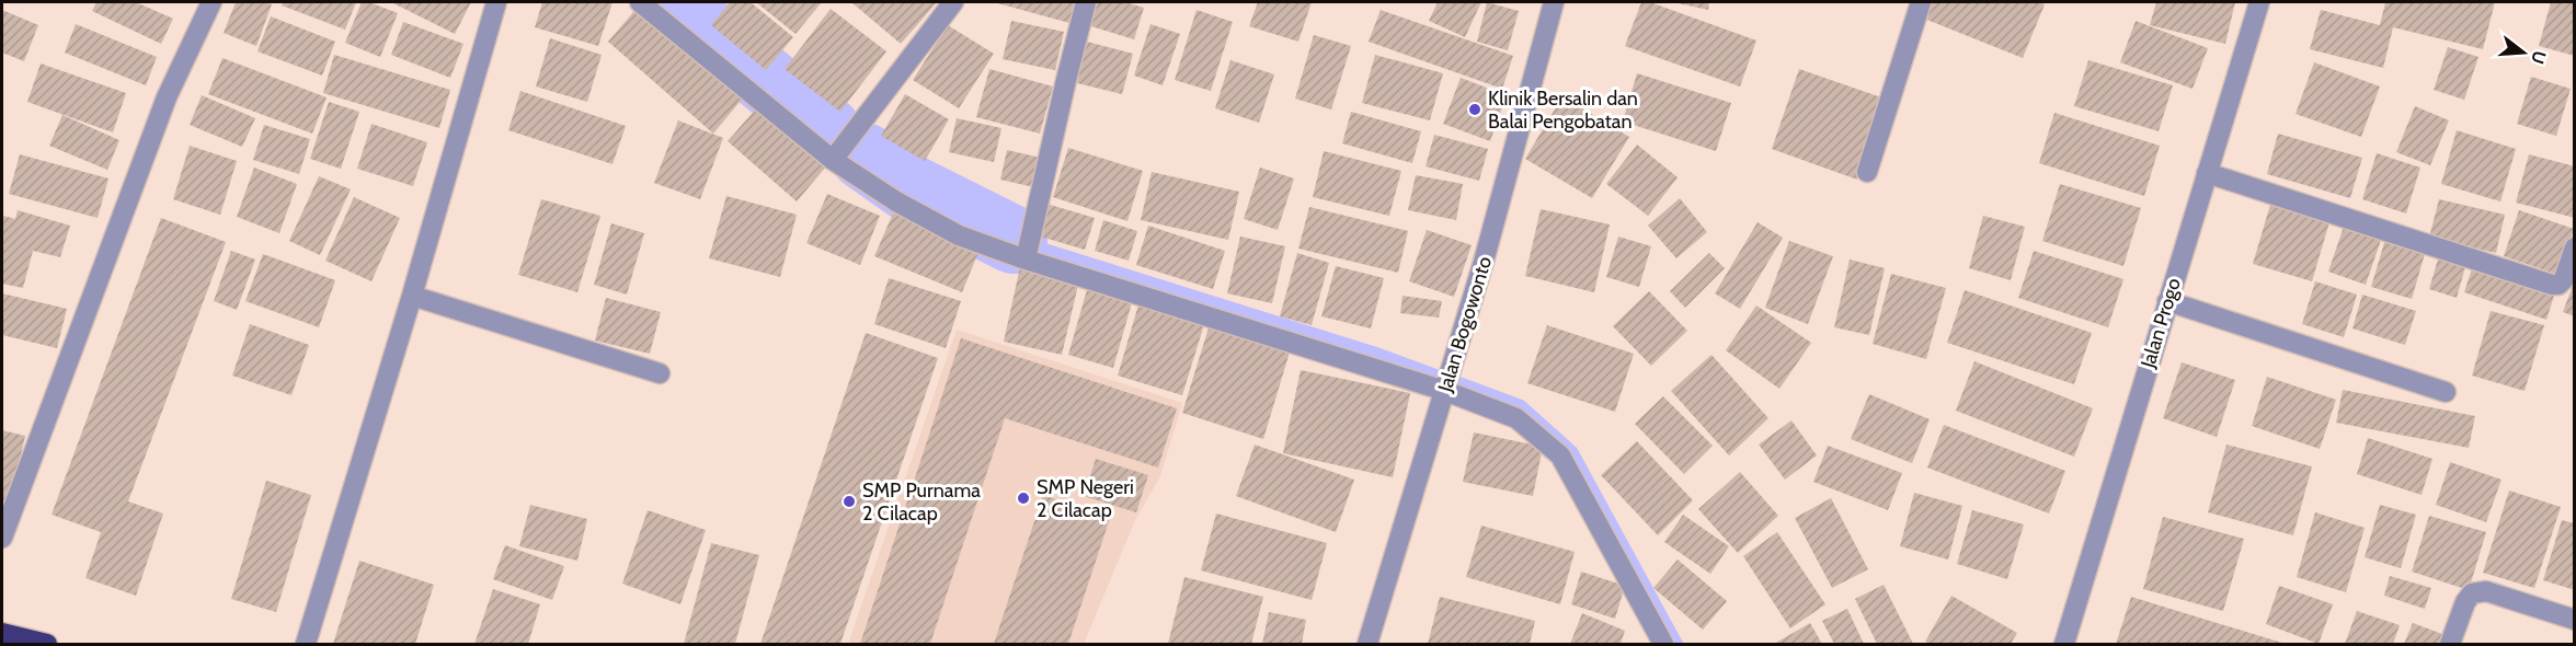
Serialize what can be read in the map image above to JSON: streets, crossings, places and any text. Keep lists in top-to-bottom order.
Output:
{
  "streets": {
    "street": ["Jalan Progo", "Jalan Bogowonto"]
  },
  "places": ["Klinik Bersalin dan Balai Pengobatan", "SMP Negeri 2 Cilacap", "SMP Purnama 2 Cilacap"],
  "north": "right"
}
